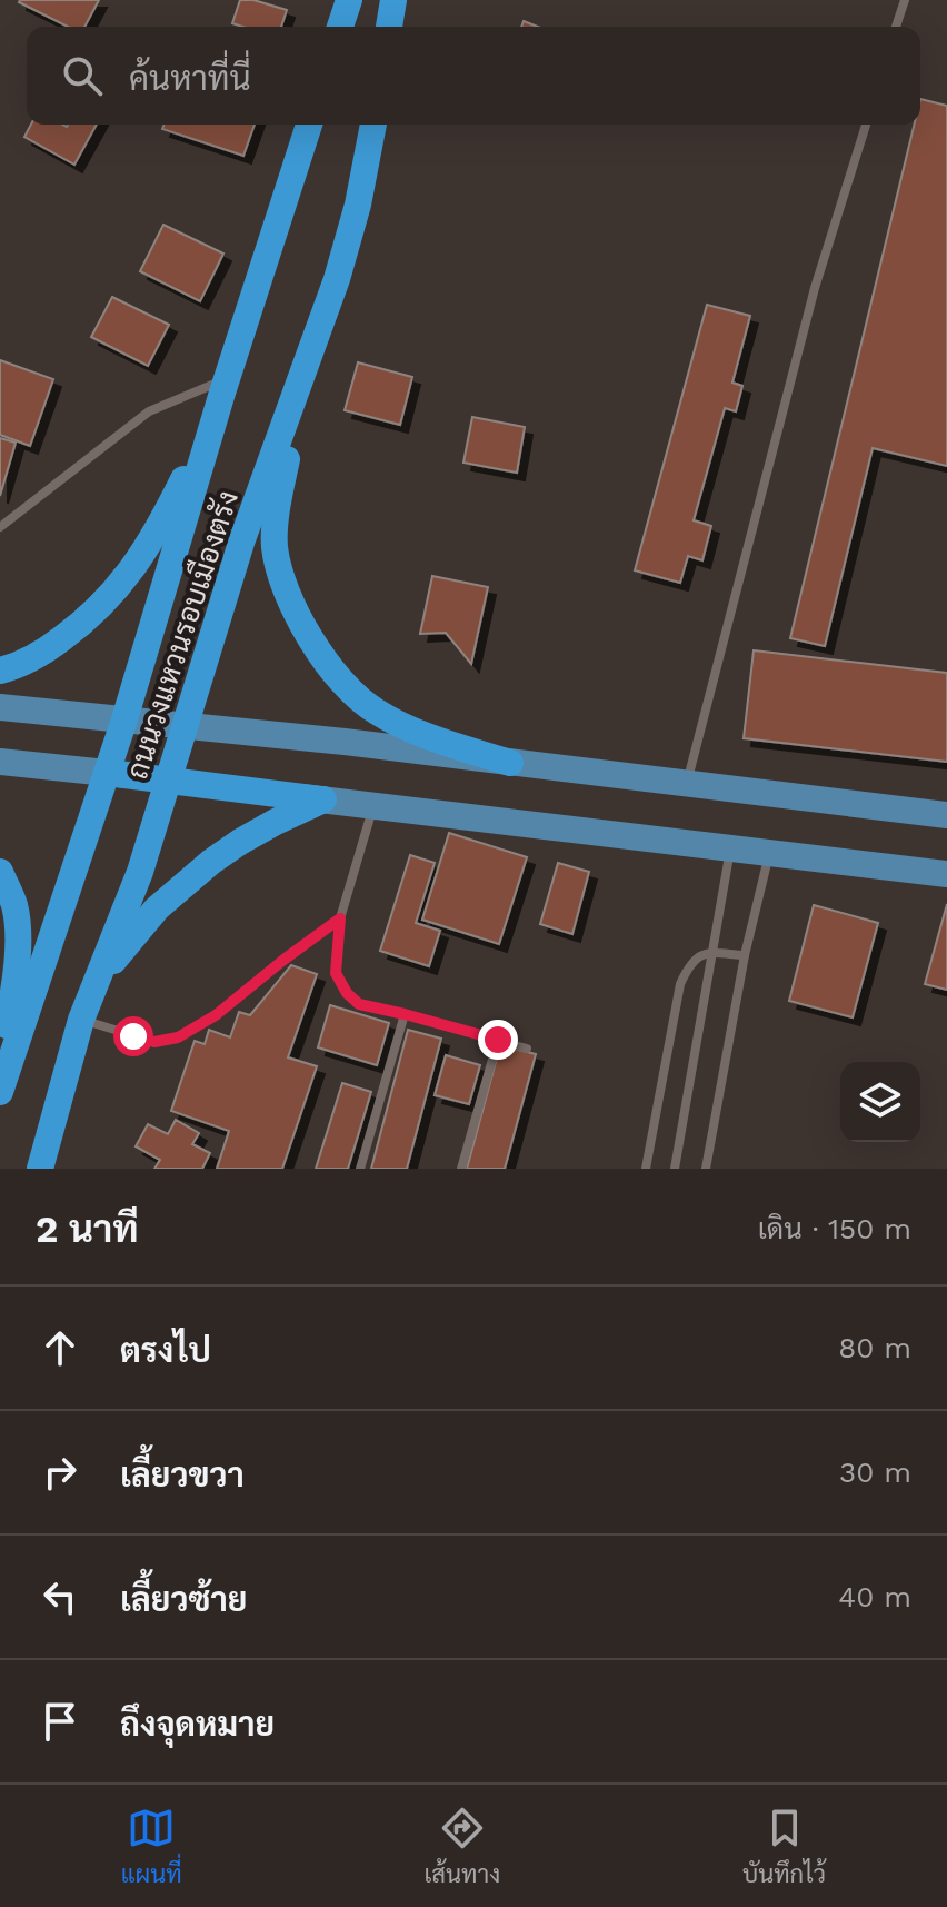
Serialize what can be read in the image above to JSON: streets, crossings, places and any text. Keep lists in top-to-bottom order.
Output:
{
  "streets": {
    "highway": ["ถนนวงแหวนรอบเมืองตรัง"]
  },
  "page": {
    "search": "ค้นหาที่นี่",
    "heading": ["2 นาที", "เดิน · 150 m"],
    "list": [
      ["ตรงไป", "80 m"],
      ["เลี้ยวขวา", "30 m"],
      ["เลี้ยวซ้าย", "40 m"],
      "ถึงจุดหมาย"
    ],
    "nav": ["แผนที่", "เส้นทาง", "บันทึกไว้"]
  }
}
